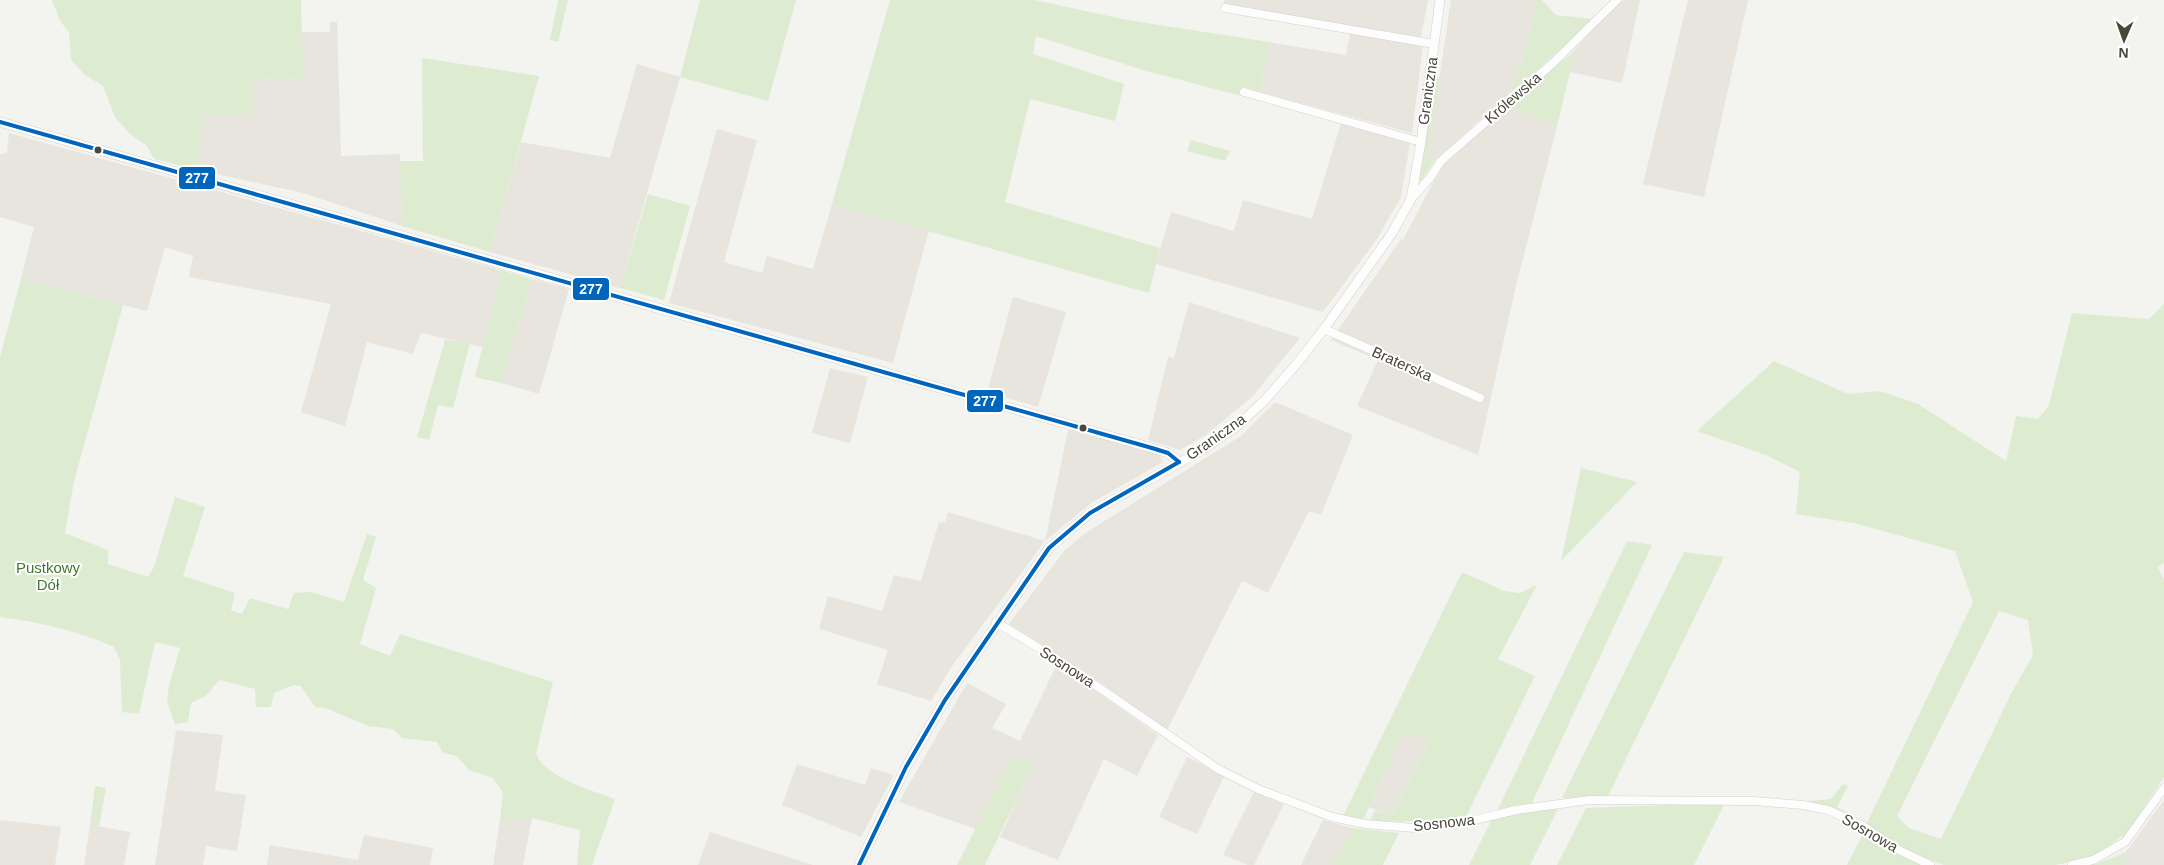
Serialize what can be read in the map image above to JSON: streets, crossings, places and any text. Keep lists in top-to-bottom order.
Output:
{
  "streets": {
    "street": [
      "Graniczna",
      "Królewska",
      "Braterska",
      "Sosnowa"
    ]
  },
  "crossings": [
    ["Graniczna", "Królewska"],
    ["Graniczna", "Braterska"],
    ["Graniczna", "Sosnowa"]
  ],
  "parks": ["Pustkowy Dół"],
  "lines": ["transit line 277"],
  "north": "bottom"
}
